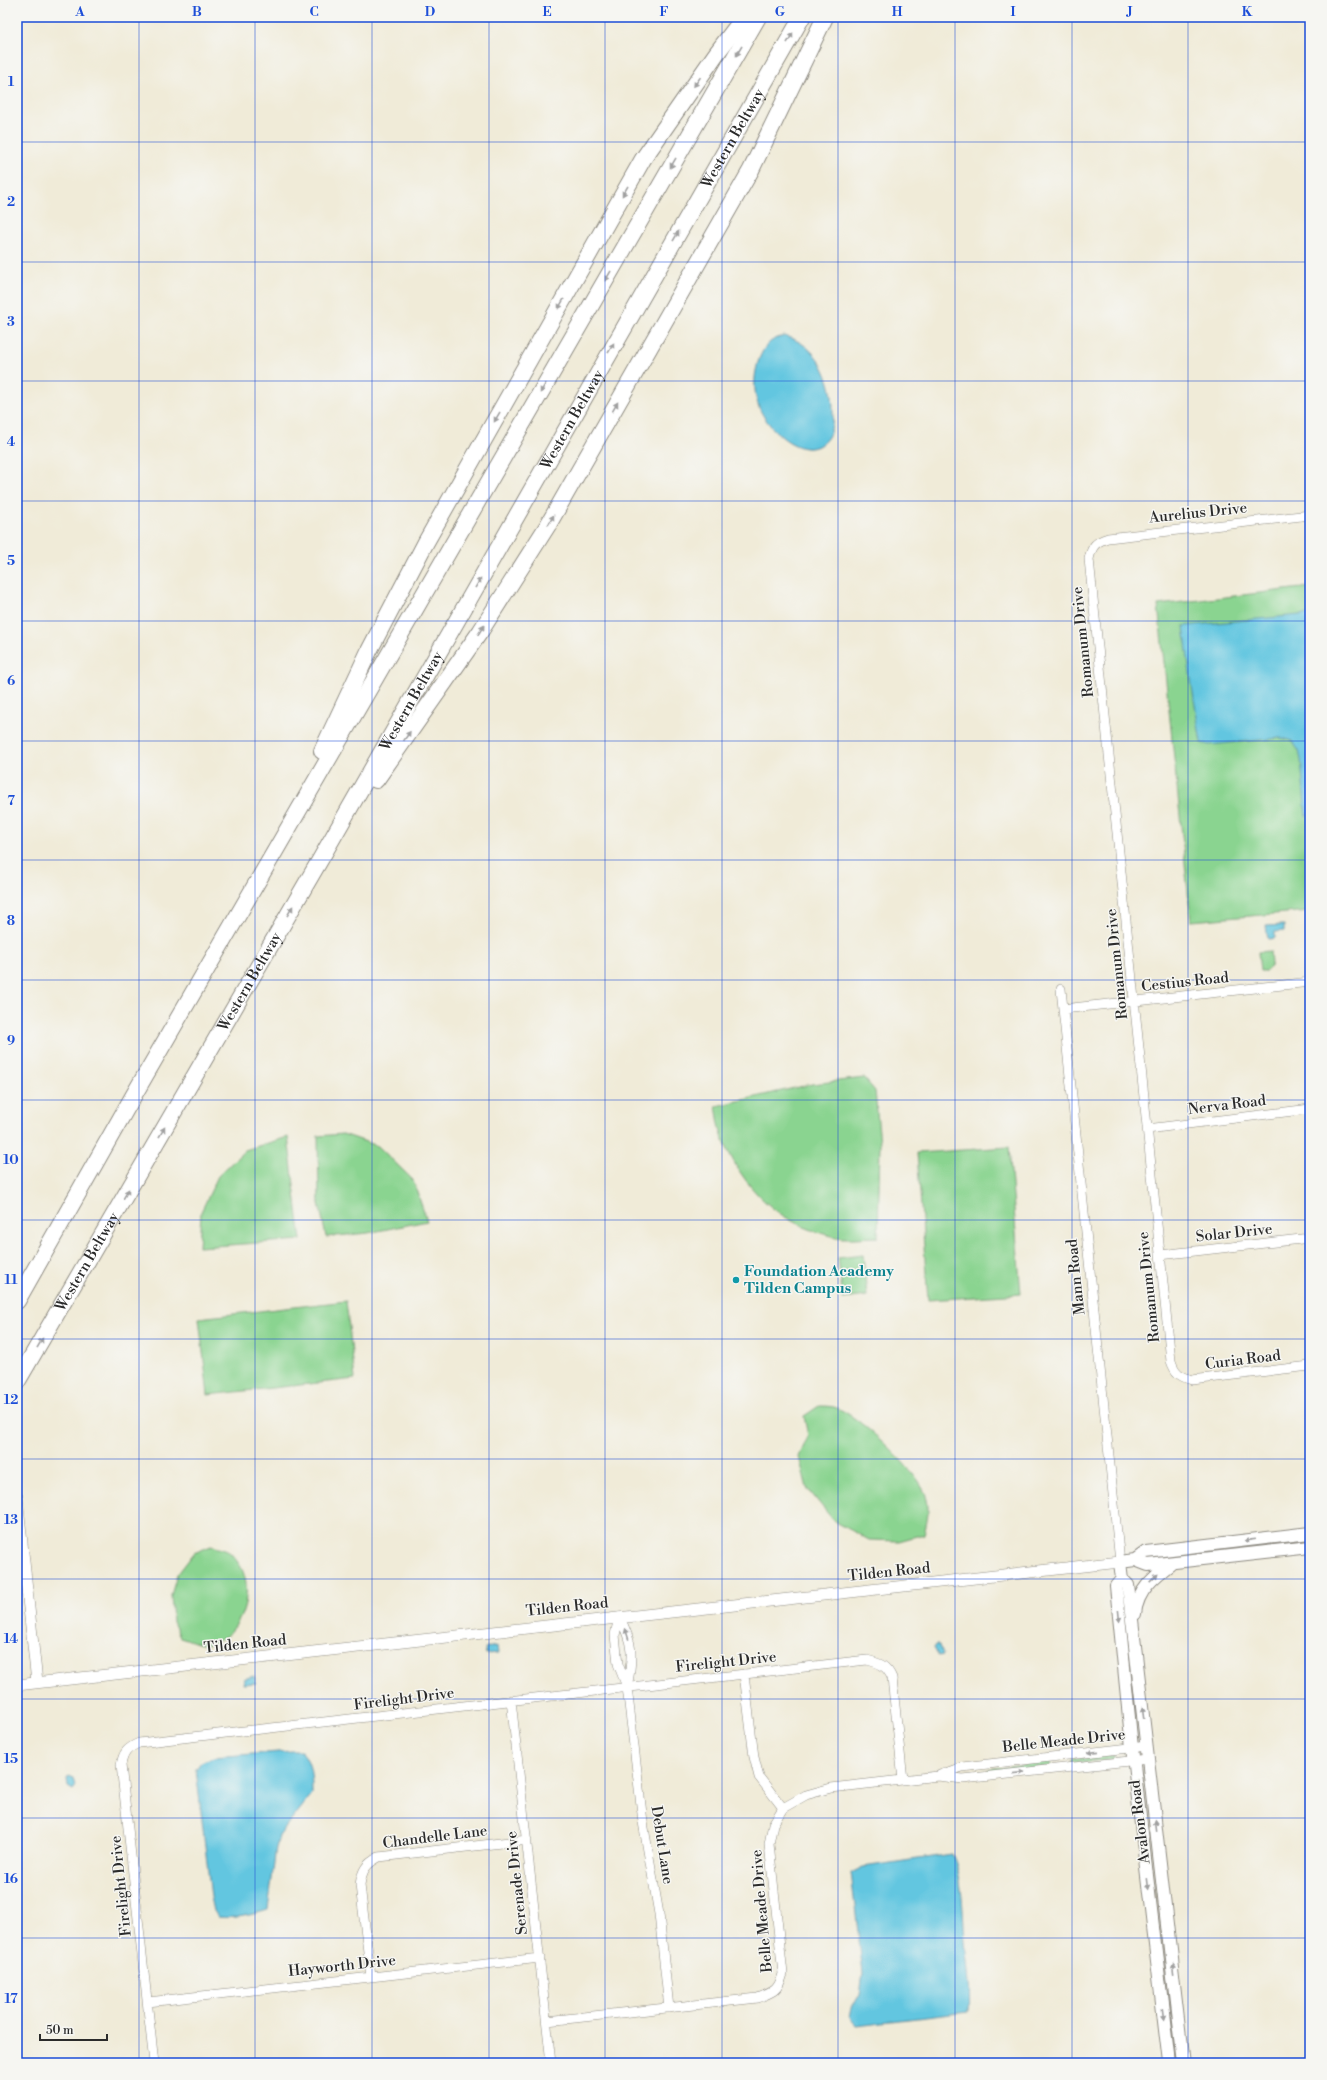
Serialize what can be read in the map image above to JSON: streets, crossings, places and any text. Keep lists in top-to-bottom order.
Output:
{
  "streets": {
    "highway": ["Western Beltway"],
    "main road": ["Avalon Road"],
    "street": [
      "Aurelius Drive",
      "Romanum Drive",
      "Cestius Road",
      "Nerva Road",
      "Solar Drive",
      "Mann Road",
      "Curia Road",
      "Tilden Road",
      "Firelight Drive",
      "Belle Meade Drive",
      "Chandelle Lane",
      "Debut Lane",
      "Serenade Drive",
      "Hayworth Drive"
    ]
  },
  "crossings": [
    ["Aurelius Drive", "Romanum Drive"],
    ["Romanum Drive", "Cestius Road"],
    ["Romanum Drive", "Nerva Road"],
    ["Romanum Drive", "Solar Drive"],
    ["Romanum Drive", "Curia Road"],
    ["Cestius Road", "Mann Road"],
    ["Mann Road", "Tilden Road"],
    ["Mann Road", "Avalon Road"],
    ["Tilden Road", "Avalon Road"],
    ["Tilden Road", "Debut Lane"],
    ["Firelight Drive", "Belle Meade Drive"],
    ["Firelight Drive", "Debut Lane"],
    ["Firelight Drive", "Serenade Drive"],
    ["Firelight Drive", "Hayworth Drive"],
    ["Belle Meade Drive", "Avalon Road"],
    ["Belle Meade Drive", "Debut Lane"],
    ["Belle Meade Drive", "Serenade Drive"],
    ["Chandelle Lane", "Serenade Drive"],
    ["Chandelle Lane", "Hayworth Drive"],
    ["Serenade Drive", "Hayworth Drive"]
  ],
  "places": ["Foundation Academy Tilden Campus"],
  "scale_bar": "50 m",
  "grid": {
    "columns": [
      "A",
      "B",
      "C",
      "D",
      "E",
      "F",
      "G",
      "H",
      "I",
      "J",
      "K"
    ],
    "rows": [
      "1",
      "2",
      "3",
      "4",
      "5",
      "6",
      "7",
      "8",
      "9",
      "10",
      "11",
      "12",
      "13",
      "14",
      "15",
      "16",
      "17"
    ]
  }
}
